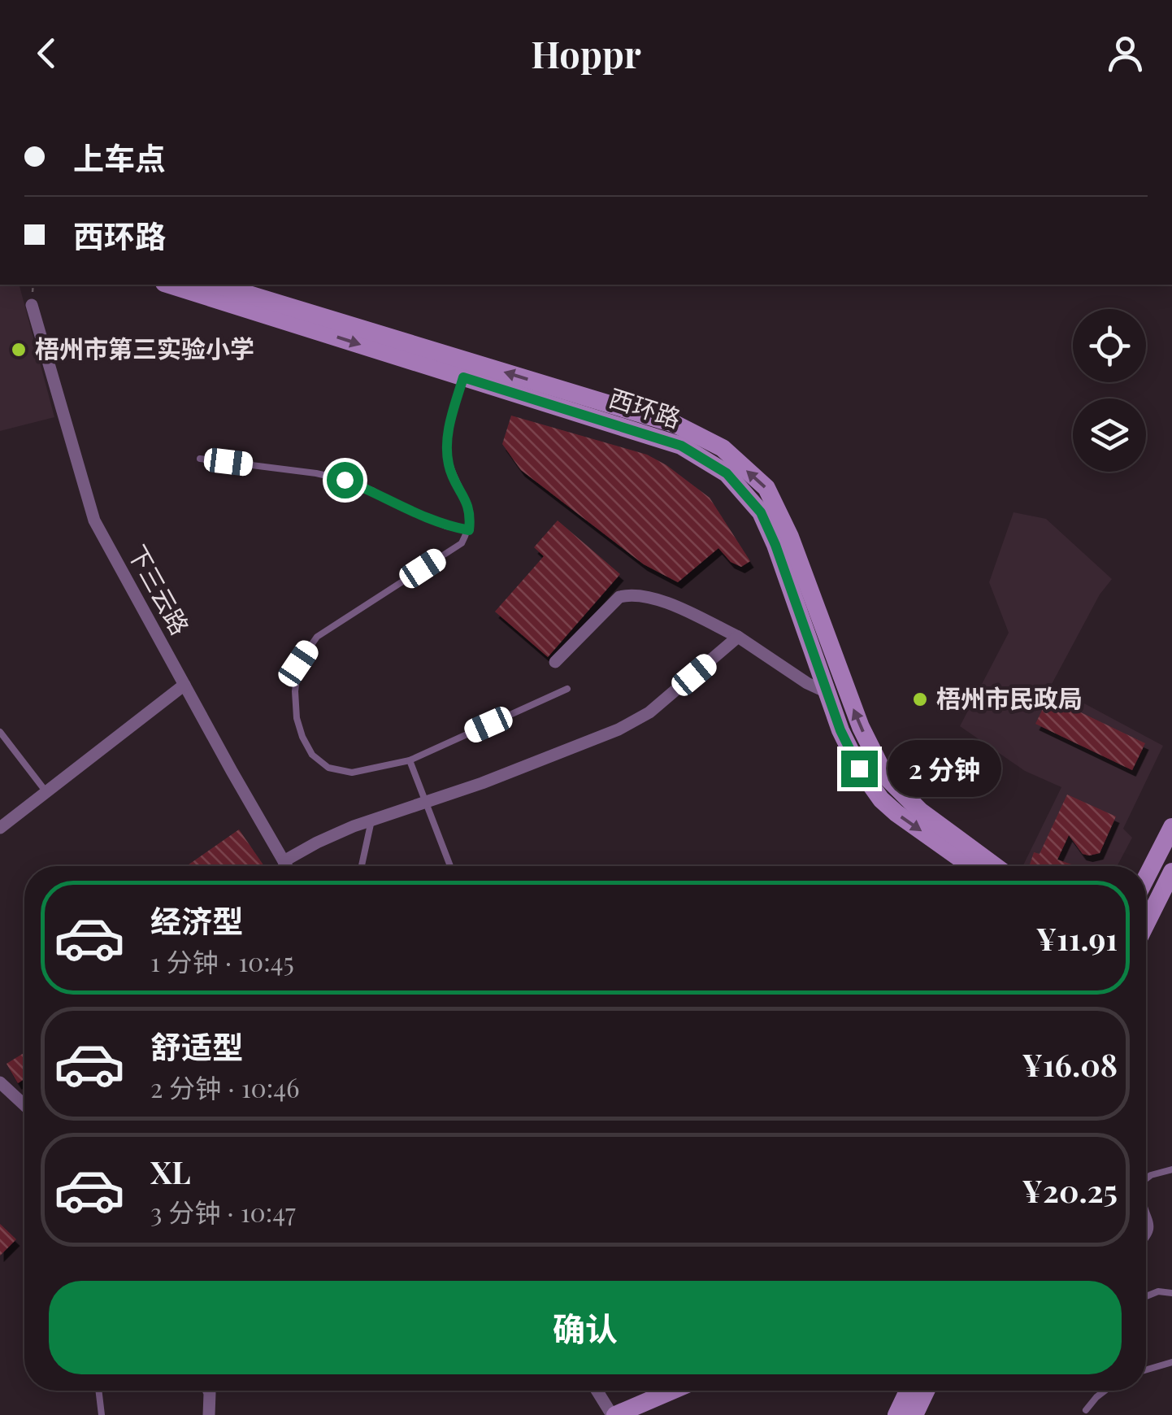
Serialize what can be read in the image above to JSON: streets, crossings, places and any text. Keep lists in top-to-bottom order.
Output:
{
  "streets": {
    "main road": ["西环路"],
    "street": ["下三云路"]
  },
  "places": ["梧州市第三实验小学", "梧州市民政局"],
  "page": {
    "header": "Hoppr",
    "banner": ["上车点", "西环路"],
    "bubble": "2 分钟",
    "list": [
      {
        "name": "经济型",
        "note": "1 分钟 · 10:45",
        "value": "¥11.91"
      },
      {
        "name": "舒适型",
        "note": "2 分钟 · 10:46",
        "value": "¥16.08"
      },
      {
        "name": "XL",
        "note": "3 分钟 · 10:47",
        "value": "¥20.25"
      }
    ],
    "buttons": "确认"
  }
}
